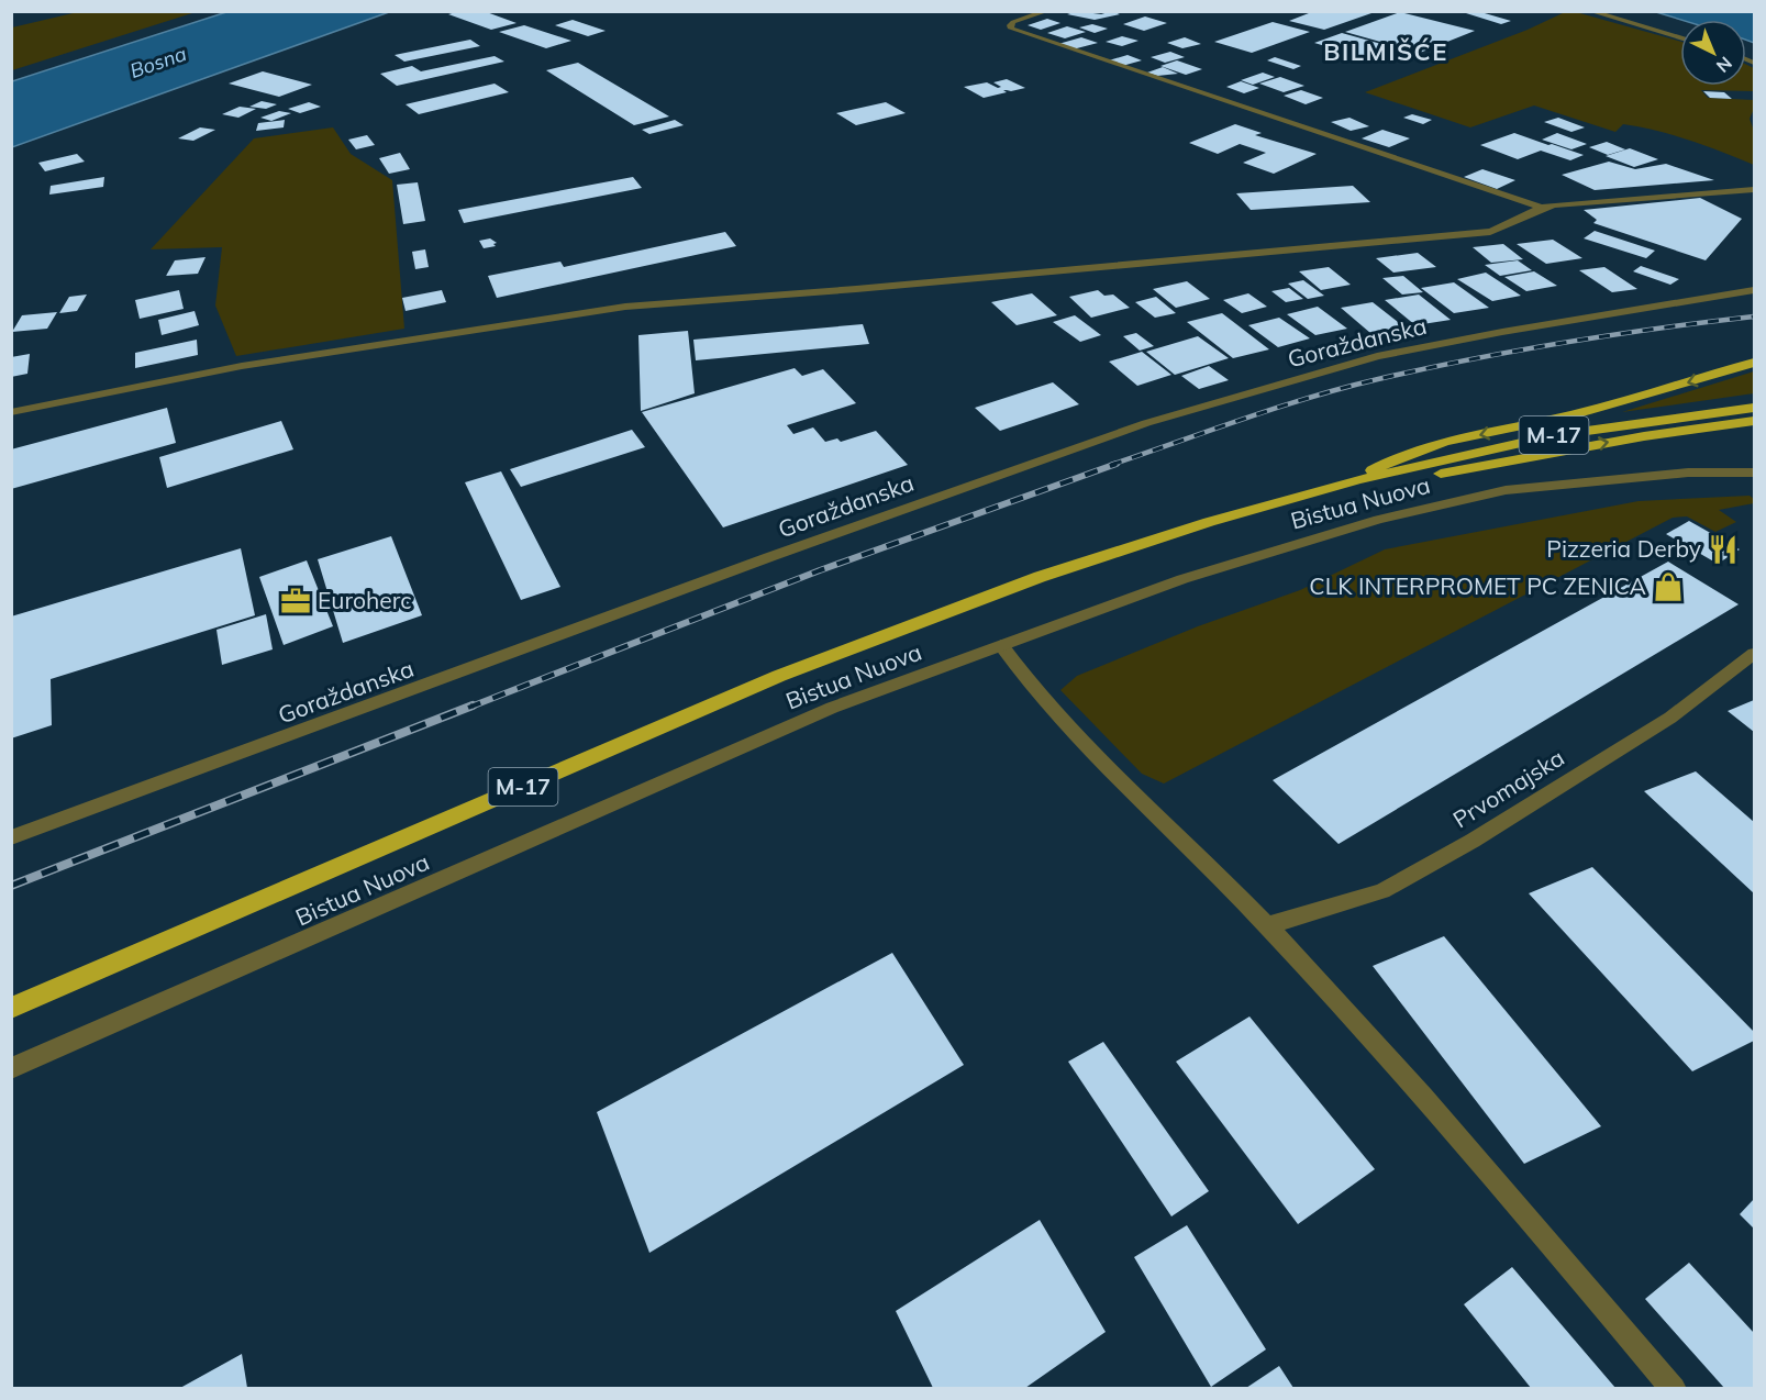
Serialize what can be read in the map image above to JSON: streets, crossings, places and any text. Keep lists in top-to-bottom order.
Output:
{
  "streets": {
    "highway": ["M-17"],
    "street": ["Goraždanska", "Bistua Nuova", "Prvomajska"]
  },
  "districts": ["BILMIŠĆE"],
  "water": ["Bosna"],
  "places": {
    "restaurant": ["Pizzeria Derby"],
    "shop": ["CLK INTERPROMET PC ZENICA"],
    "office": ["Euroherc"]
  },
  "north": "bottom right"
}
